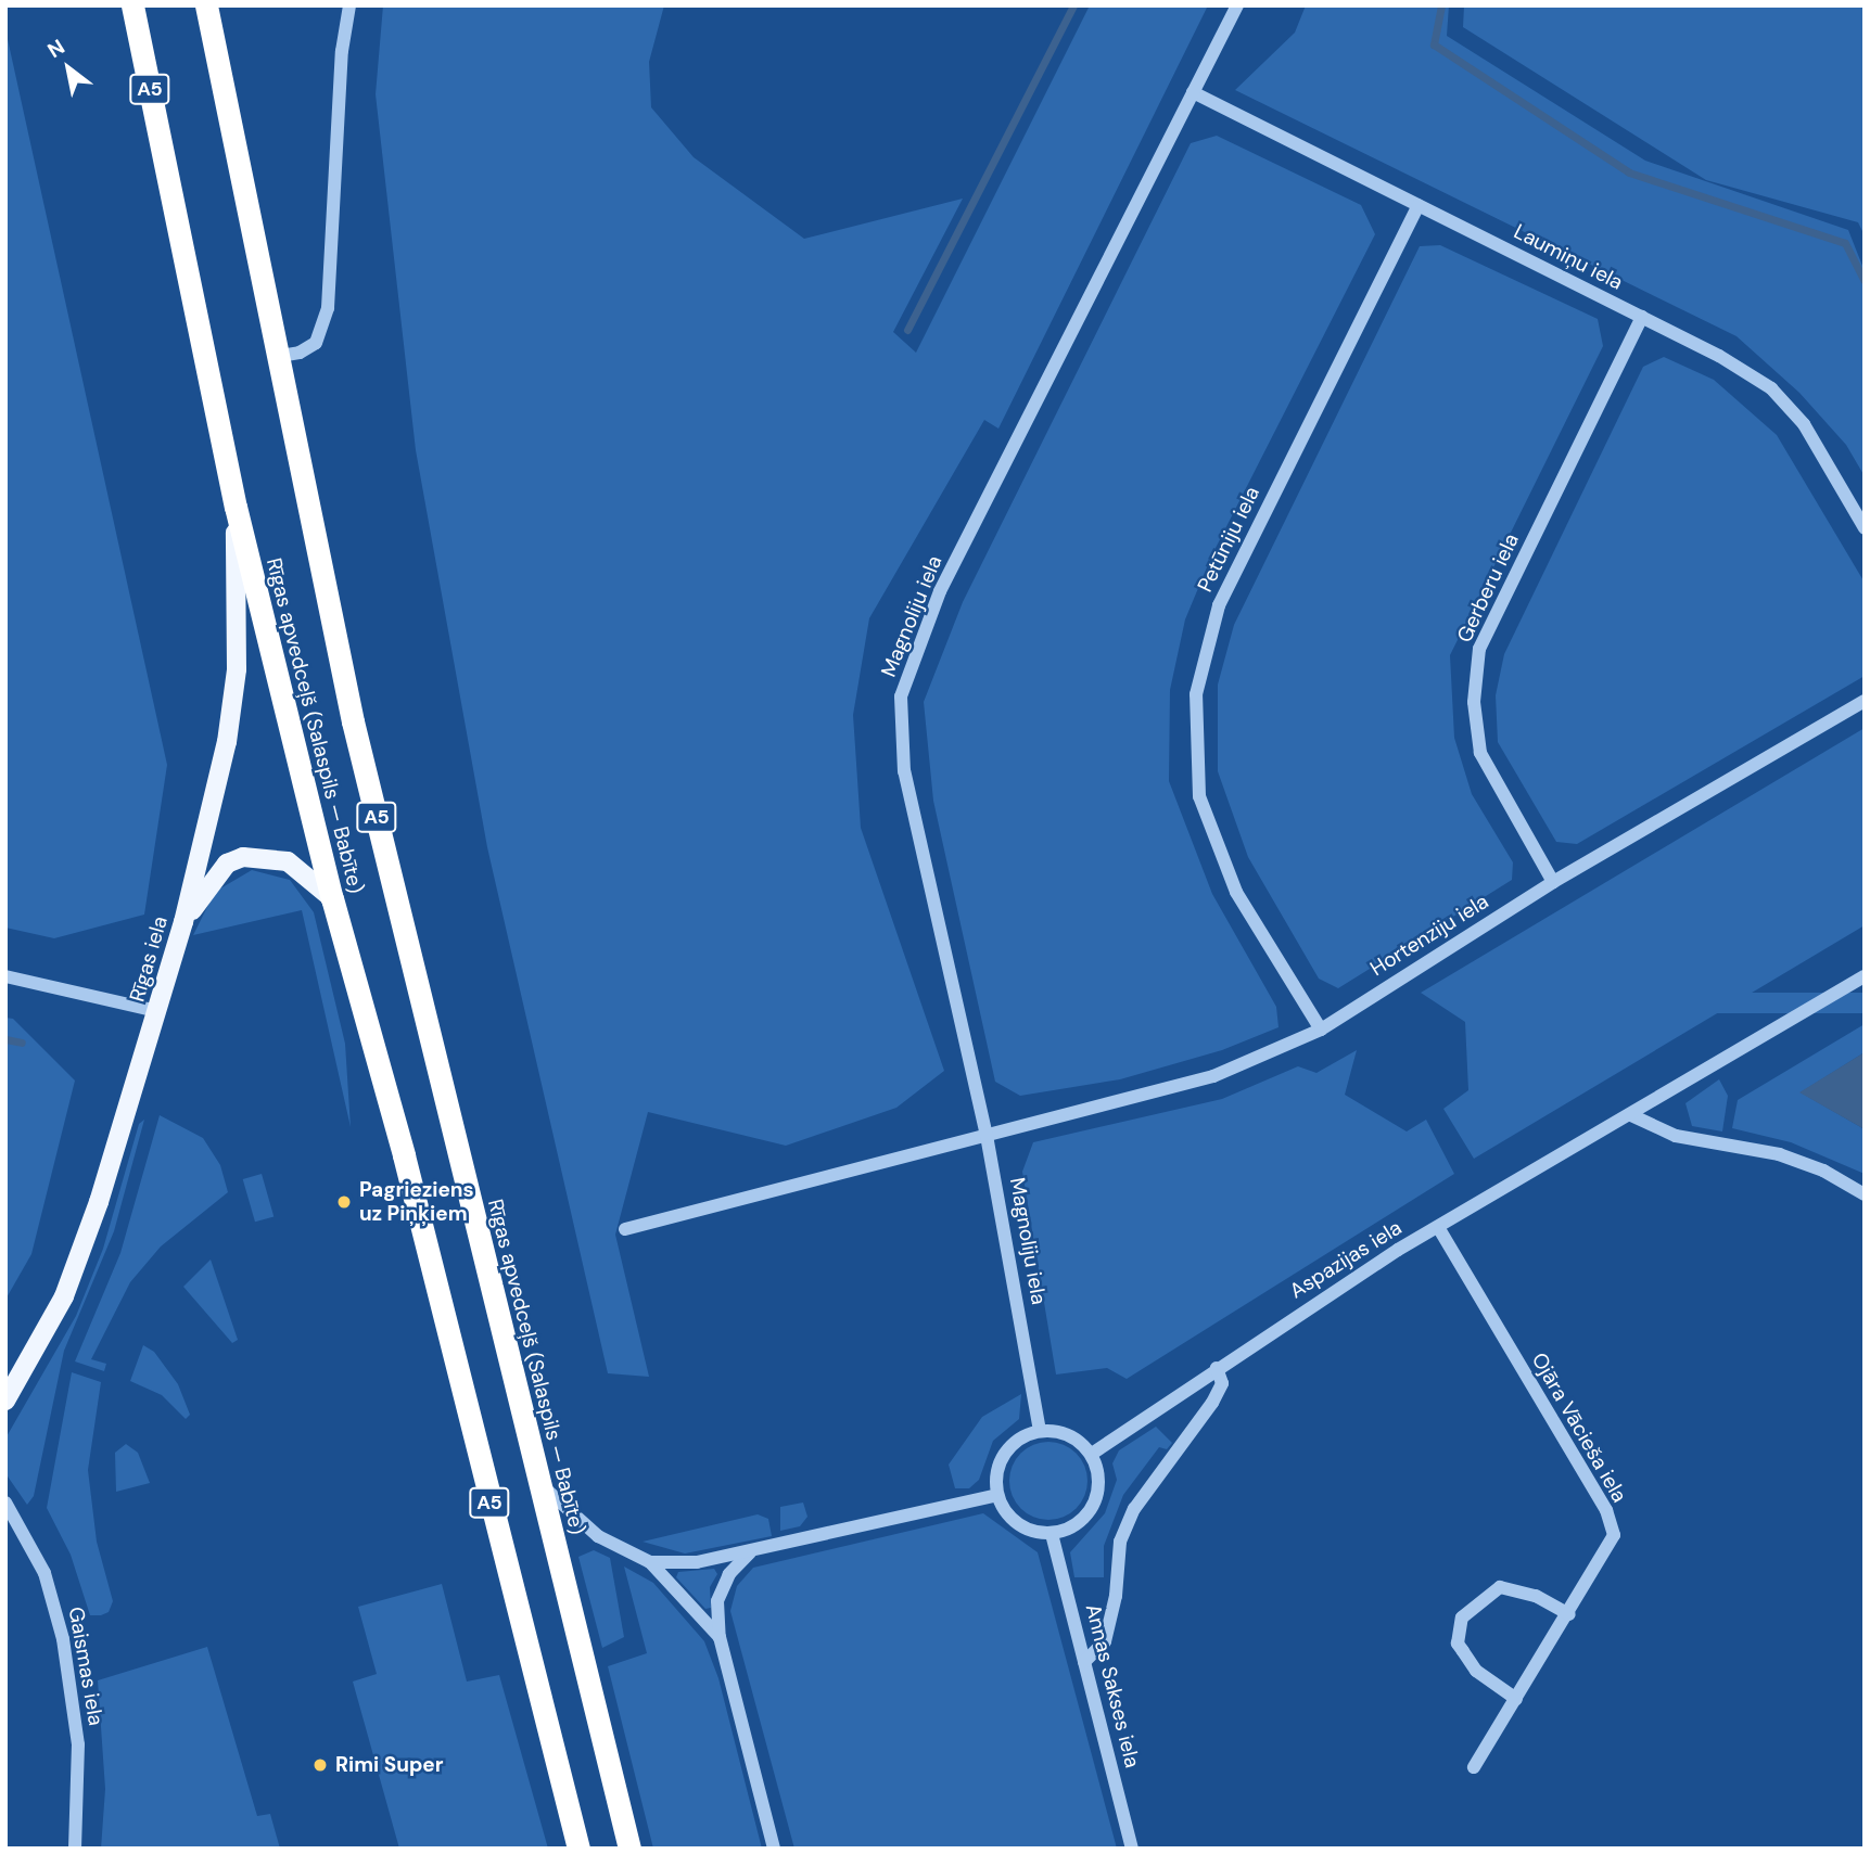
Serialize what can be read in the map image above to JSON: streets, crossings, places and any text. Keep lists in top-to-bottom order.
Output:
{
  "streets": {
    "highway": ["A5", "Rīgas apvedceļš (Salaspils — Babīte)"],
    "main road": ["Rīgas iela"],
    "street": [
      "Laumiņu iela",
      "Petūniju iela",
      "Gerberu iela",
      "Magnoliju iela",
      "Hortenziju iela",
      "Aspazijas iela",
      "Ojāra Vācieša iela",
      "Gaismas iela",
      "Annas Sakses iela"
    ]
  },
  "crossings": [
    ["Laumiņu iela", "Petūniju iela"],
    ["Laumiņu iela", "Gerberu iela"],
    ["Laumiņu iela", "Magnoliju iela"],
    ["Petūniju iela", "Hortenziju iela"],
    ["Gerberu iela", "Hortenziju iela"],
    ["Magnoliju iela", "Hortenziju iela"],
    ["Magnoliju iela", "Aspazijas iela"],
    ["Magnoliju iela", "Annas Sakses iela"],
    ["Rīgas apvedceļš (Salaspils — Babīte)", "Rīgas iela"],
    ["Aspazijas iela", "Ojāra Vācieša iela"],
    ["Aspazijas iela", "Annas Sakses iela"]
  ],
  "places": ["Pagrieziens uz Piņķiem", "Rimi Super"],
  "north": "top left"
}
